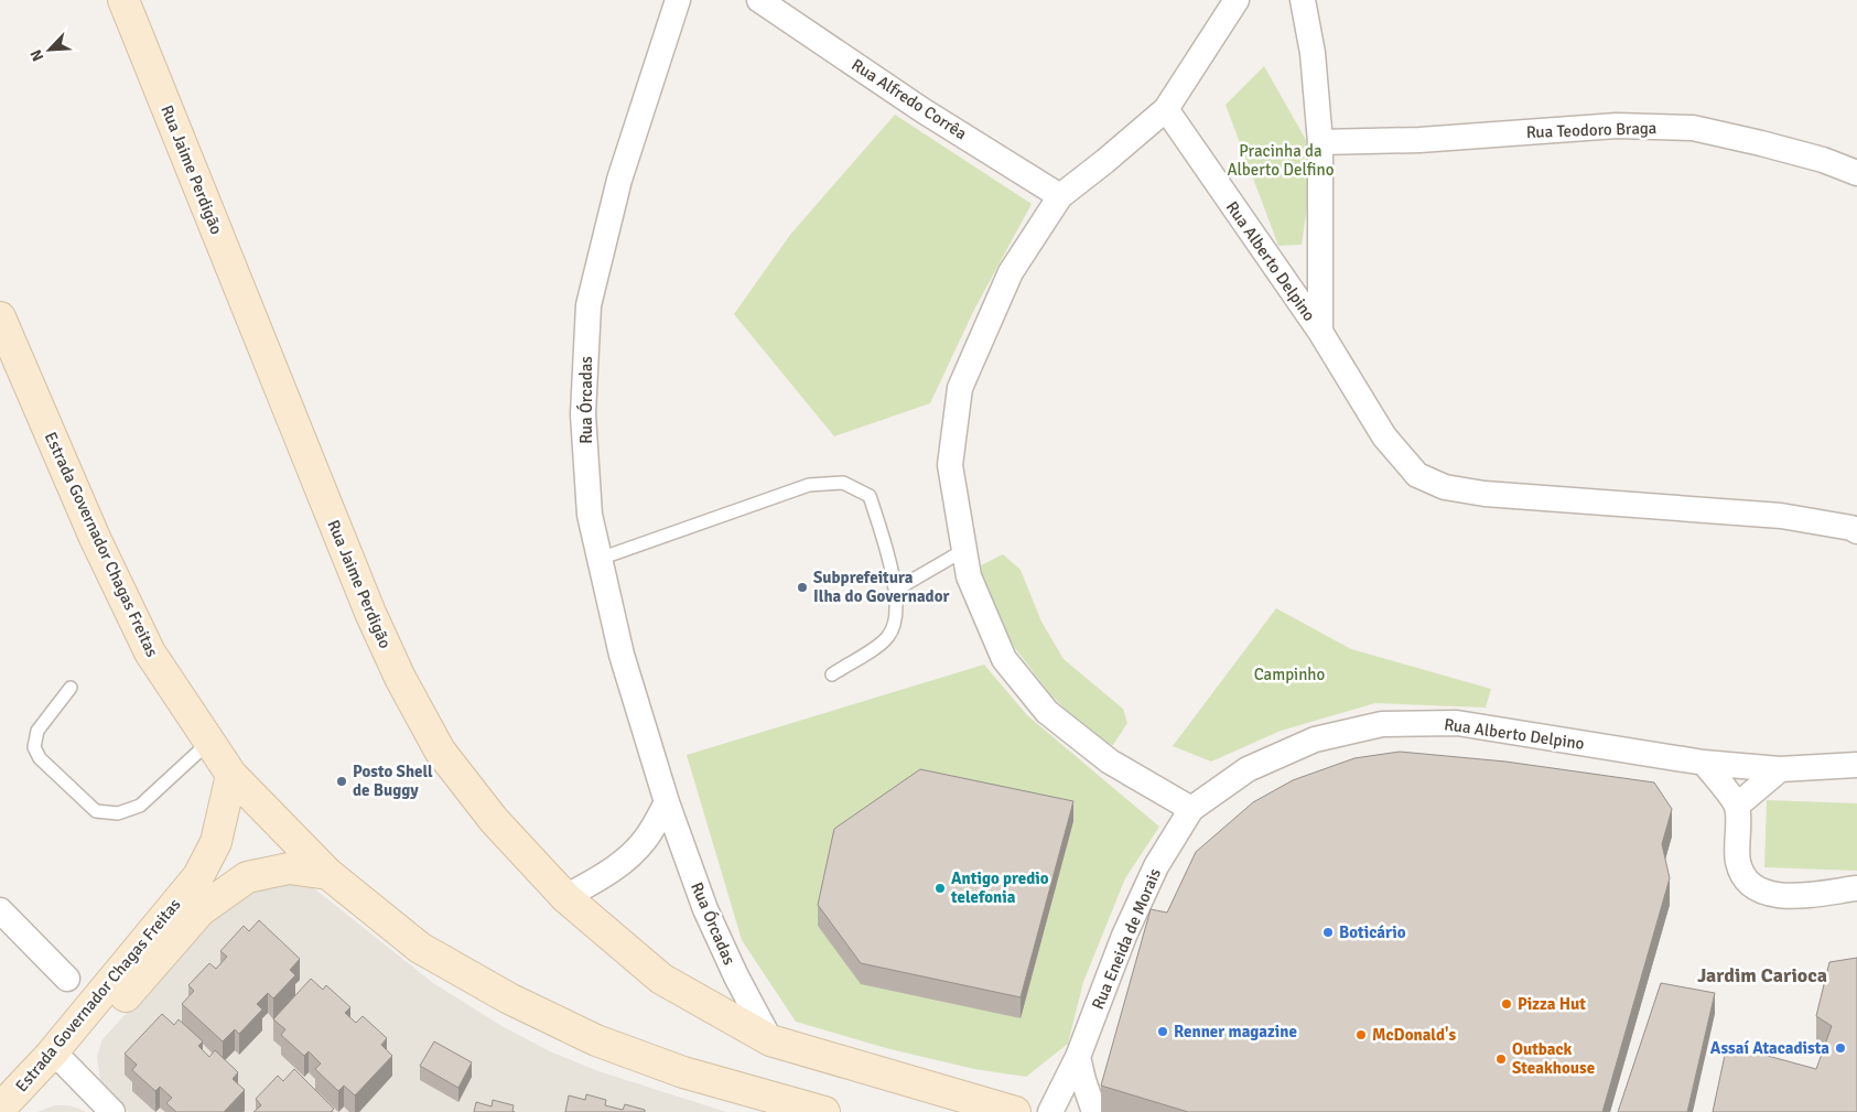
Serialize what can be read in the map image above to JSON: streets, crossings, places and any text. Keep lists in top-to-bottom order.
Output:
{
  "streets": {
    "main road": ["Rua Jaime Perdigão", "Estrada Governador Chagas Freitas"],
    "street": [
      "Rua Alfredo Corrêa",
      "Rua Teodoro Braga",
      "Rua Alberto Delpino",
      "Rua Órcadas",
      "Rua Eneida de Morais"
    ]
  },
  "crossings": [
    ["Rua Teodoro Braga", "Rua Alberto Delpino"],
    ["Rua Jaime Perdigão", "Rua Órcadas"],
    ["Rua Alberto Delpino", "Rua Eneida de Morais"]
  ],
  "districts": ["Jardim Carioca"],
  "parks": ["Pracinha da Alberto Delfino", "Campinho"],
  "places": [
    "Subprefeitura Ilha do Governador",
    "Posto Shell de Buggy",
    "Antigo predio telefonia",
    "Boticário",
    "Pizza Hut",
    "Renner magazine",
    "McDonald's",
    "Assaí Atacadista",
    "Outback Steakhouse"
  ],
  "north": "bottom left"
}
